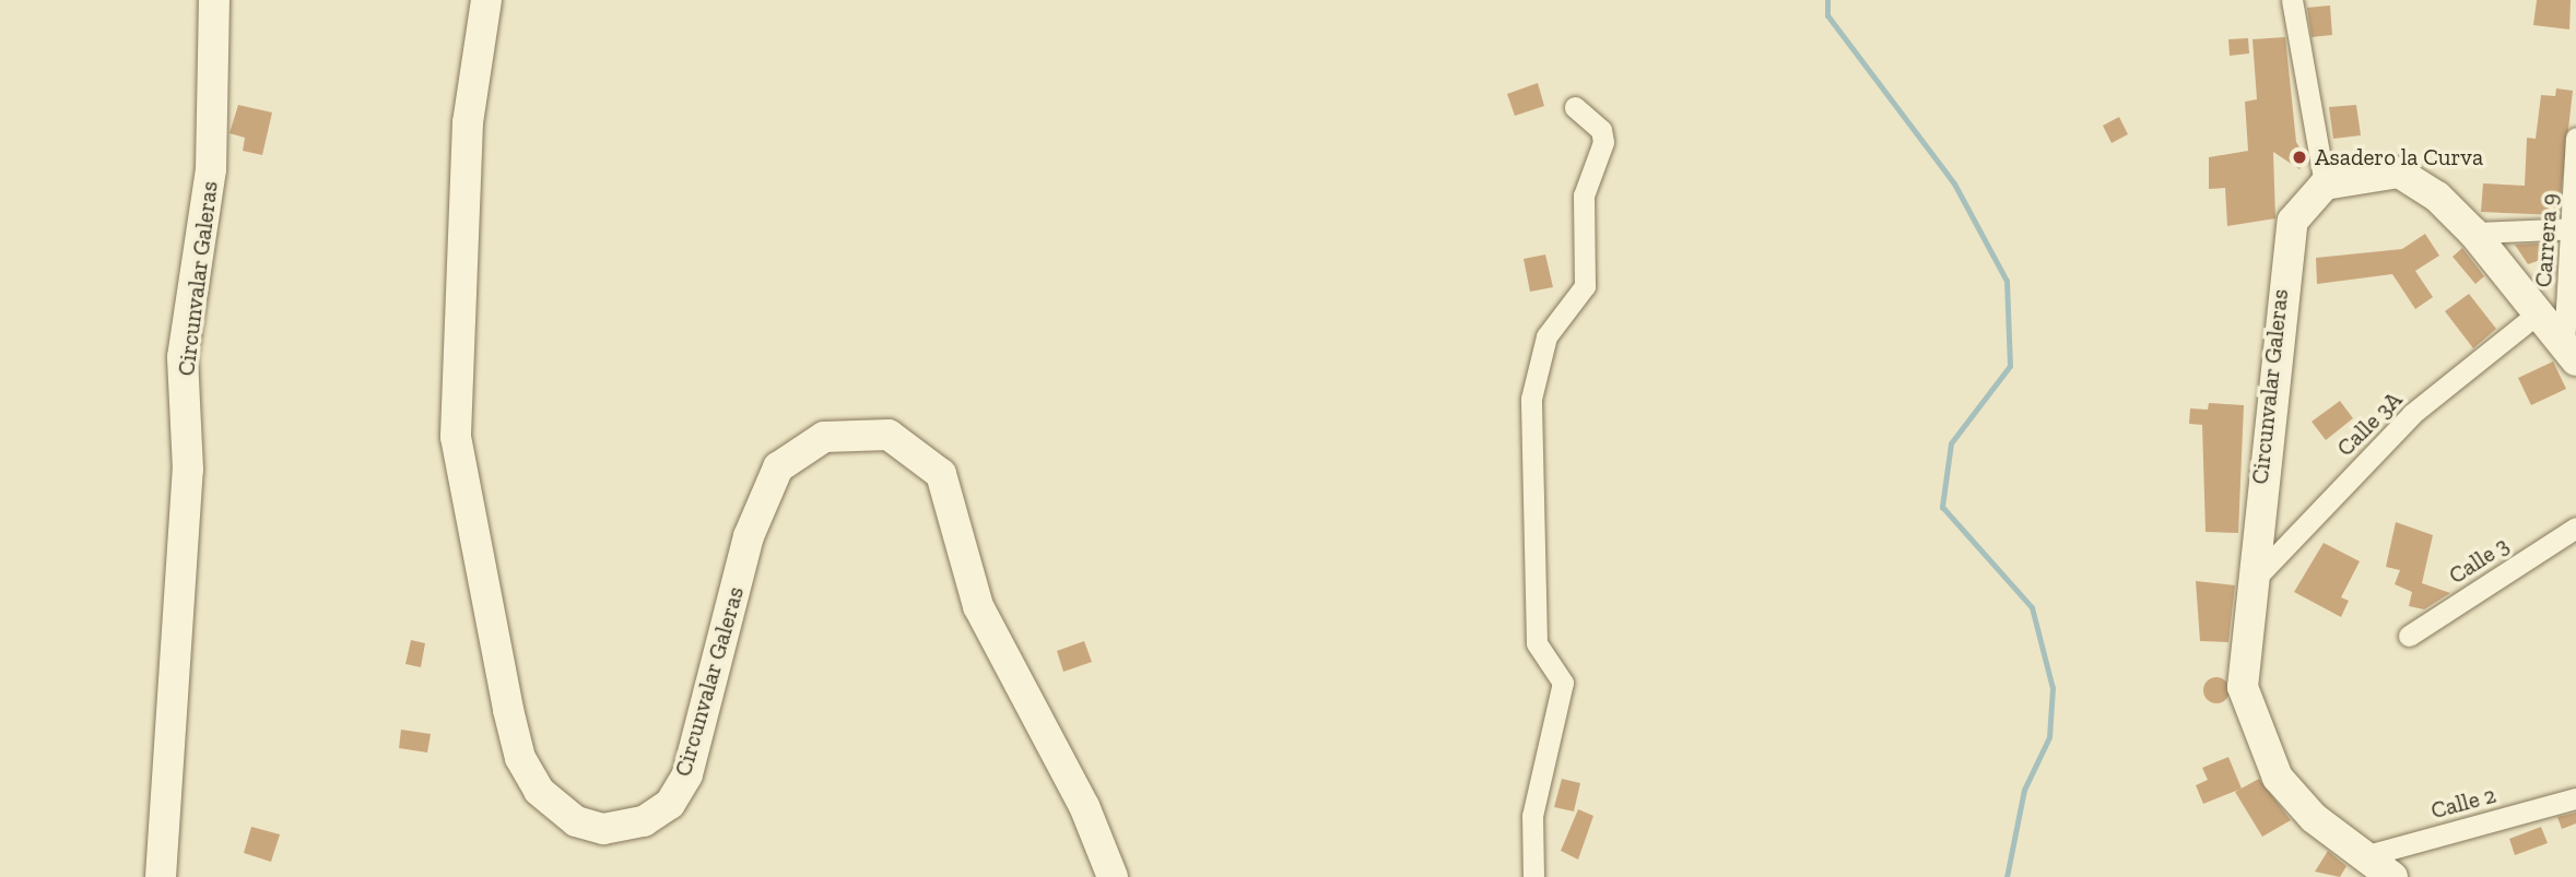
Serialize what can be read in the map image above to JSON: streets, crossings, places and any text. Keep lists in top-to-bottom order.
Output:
{
  "streets": {
    "main road": ["Circunvalar Galeras"],
    "street": [
      "Carrera 9",
      "Calle 3A",
      "Calle 3",
      "Calle 2"
    ]
  },
  "crossings": [
    ["Circunvalar Galeras", "Calle 3A"],
    ["Circunvalar Galeras", "Calle 2"]
  ],
  "places": ["Asadero la Curva"]
}
